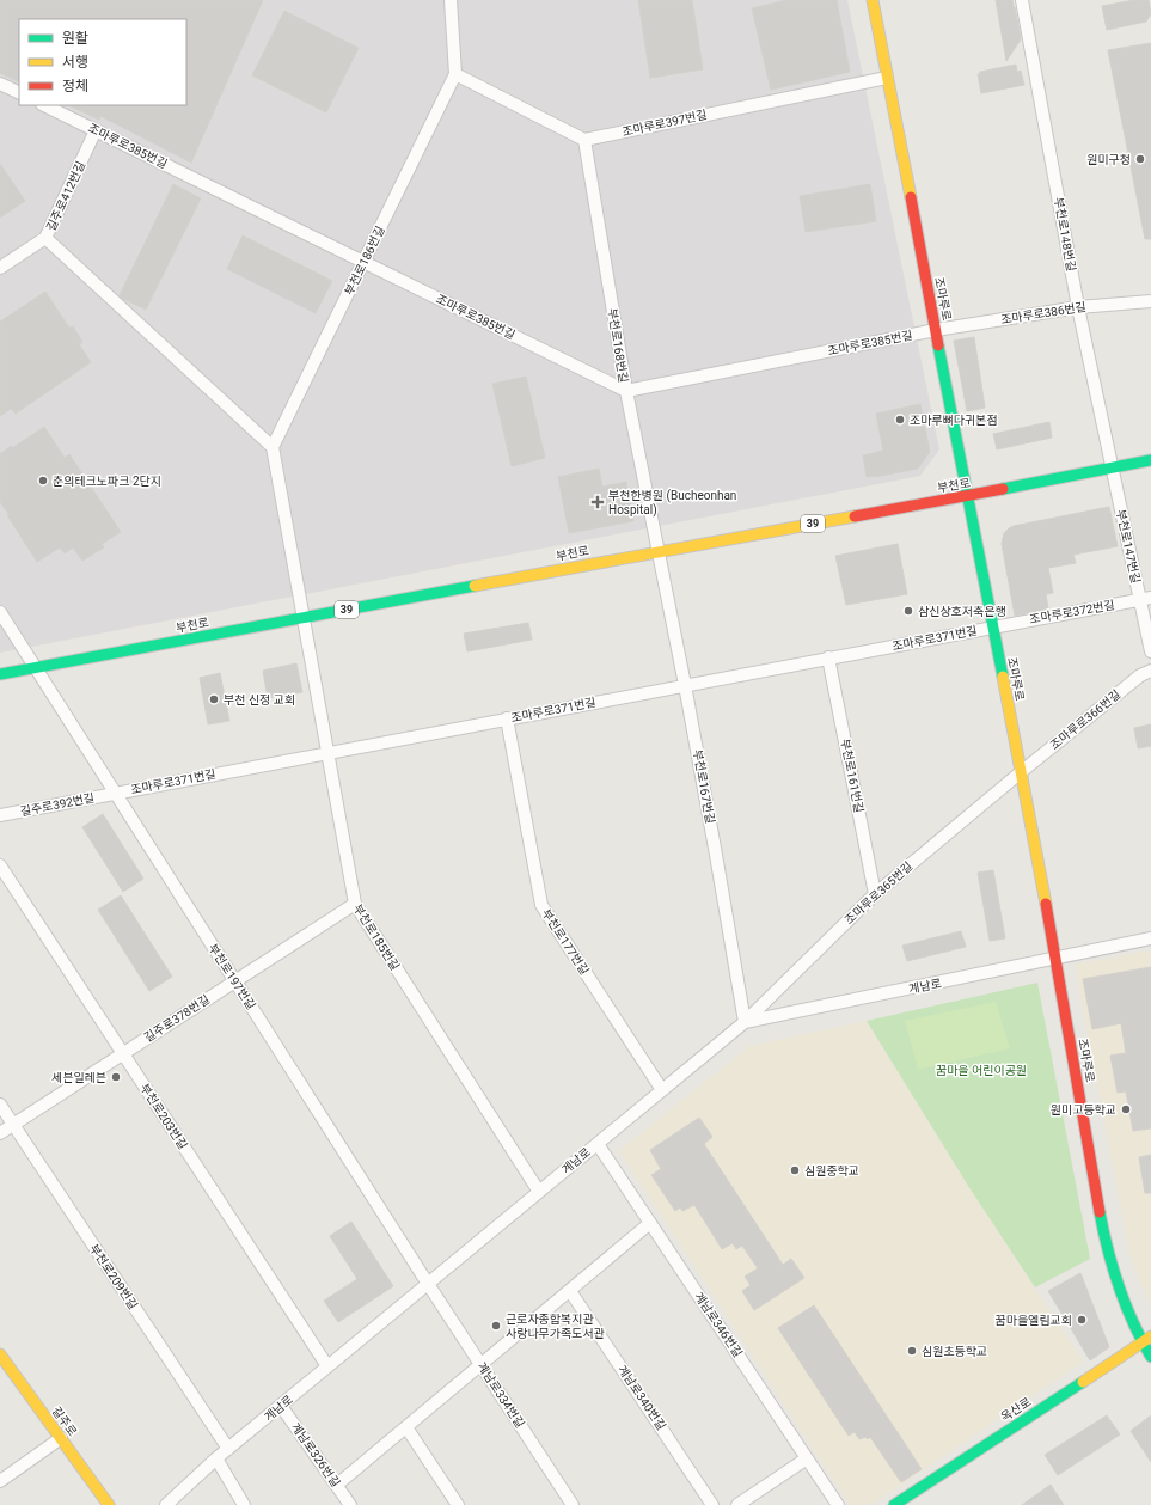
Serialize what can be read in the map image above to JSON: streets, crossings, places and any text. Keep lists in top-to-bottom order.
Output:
{
  "streets": {
    "street": [
      "조마루로397번길",
      "조마루로385번길",
      "길주로412번길",
      "부천로148번길",
      "부천로186번길",
      "조마루로",
      "조마루로386번길",
      "부천로168번길",
      "부천로",
      "39",
      "부천로147번길",
      "조마루로372번길",
      "조마루로371번길",
      "조마루로366번길",
      "부천로161번길",
      "부천로167번길",
      "길주로392번길",
      "조마루로365번길",
      "부천로185번길",
      "부천로177번길",
      "부천로197번길",
      "계남로",
      "길주로378번길",
      "부천로203번길",
      "부천로209번길",
      "계남로346번길",
      "계남로334번길",
      "계남로340번길",
      "옥산로",
      "길주로",
      "계남로326번길"
    ]
  },
  "crossings": [
    ["조마루로397번길", "조마루로"],
    ["조마루로397번길", "부천로168번길"],
    ["조마루로385번길", "길주로412번길"],
    ["조마루로385번길", "부천로186번길"],
    ["조마루로385번길", "조마루로"],
    ["조마루로385번길", "조마루로386번길"],
    ["조마루로385번길", "부천로168번길"],
    ["부천로148번길", "조마루로386번길"],
    ["부천로148번길", "부천로"],
    ["부천로148번길", "부천로147번길"],
    ["조마루로", "조마루로386번길"],
    ["조마루로", "부천로"],
    ["조마루로", "조마루로372번길"],
    ["조마루로", "조마루로371번길"],
    ["조마루로", "조마루로366번길"],
    ["조마루로", "조마루로365번길"],
    ["조마루로", "계남로"],
    ["조마루로", "옥산로"],
    ["부천로168번길", "부천로"],
    ["부천로168번길", "부천로167번길"],
    ["부천로", "부천로147번길"],
    ["부천로", "부천로167번길"],
    ["부천로", "부천로185번길"],
    ["부천로", "부천로197번길"],
    ["부천로147번길", "조마루로372번길"],
    ["조마루로372번길", "조마루로371번길"],
    ["조마루로371번길", "부천로161번길"],
    ["조마루로371번길", "부천로167번길"],
    ["조마루로371번길", "길주로392번길"],
    ["조마루로371번길", "부천로185번길"],
    ["조마루로371번길", "부천로177번길"],
    ["조마루로371번길", "부천로197번길"],
    ["조마루로366번길", "조마루로365번길"],
    ["부천로161번길", "조마루로365번길"],
    ["부천로167번길", "조마루로365번길"],
    ["부천로167번길", "계남로"],
    ["길주로392번길", "부천로197번길"],
    ["조마루로365번길", "계남로"],
    ["부천로185번길", "계남로"],
    ["부천로185번길", "길주로378번길"],
    ["부천로177번길", "계남로"],
    ["부천로197번길", "계남로"],
    ["부천로197번길", "길주로378번길"],
    ["부천로197번길", "계남로334번길"],
    ["계남로", "부천로203번길"],
    ["계남로", "부천로209번길"],
    ["계남로", "계남로346번길"],
    ["계남로", "계남로334번길"],
    ["계남로", "계남로326번길"],
    ["길주로378번길", "부천로203번길"],
    ["길주로378번길", "부천로209번길"]
  ],
  "parks": ["꿈마을 어린이공원"],
  "places": {
    "other": [
      "원미구청",
      "조마루뼈다귀본점",
      "춘의테크노파크 2단지",
      "삼신상호저축은행",
      "부천 신정 교회",
      "세븐일레븐",
      "원미고등학교",
      "심원중학교",
      "꿈마을엘림교회",
      "근로자종합복지관 사랑나무가족도서관",
      "심원초등학교"
    ],
    "health": ["부천한병원 (Bucheonhan Hospital)"]
  },
  "legend": ["원활", "서행", "정체"]
}
